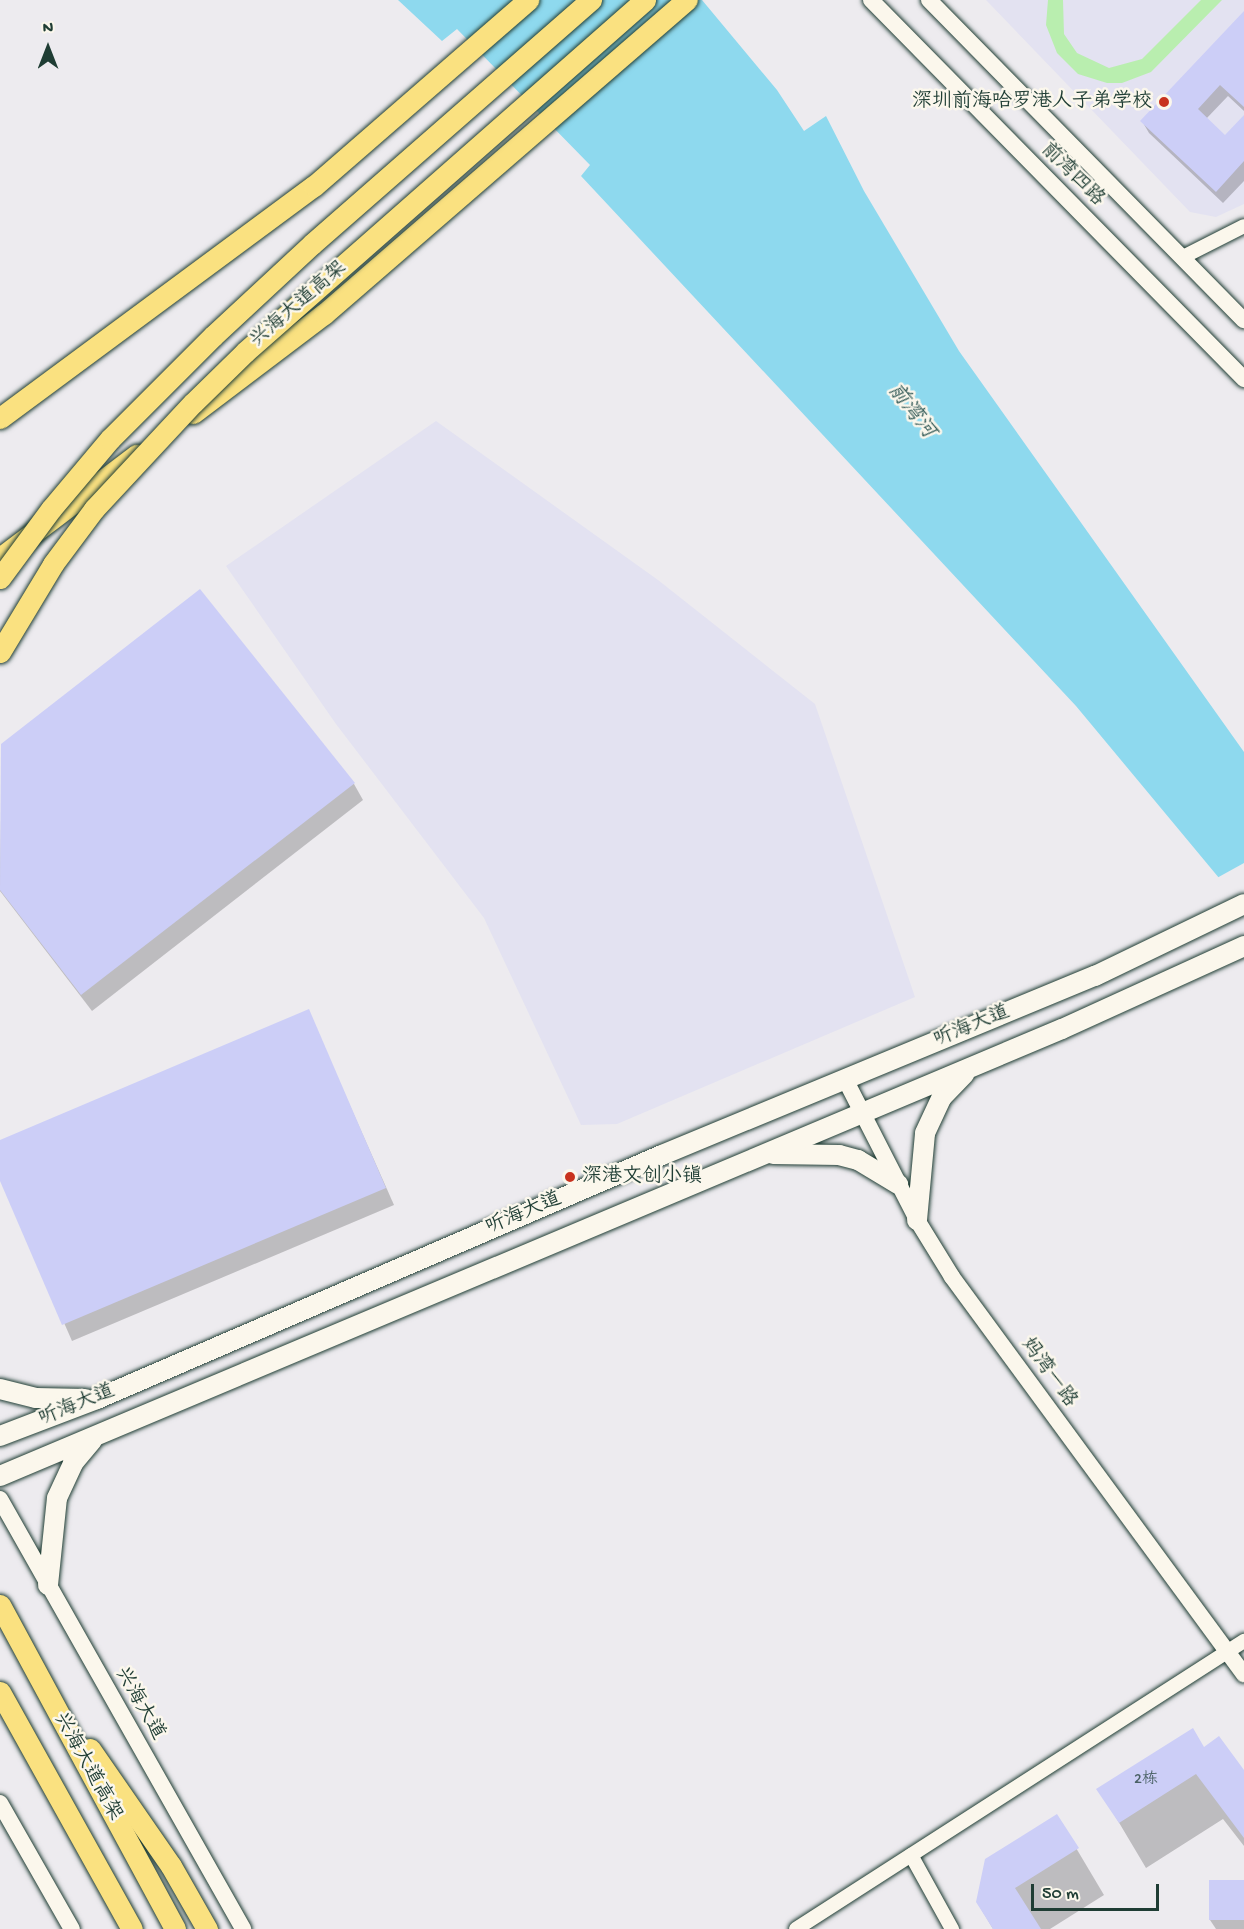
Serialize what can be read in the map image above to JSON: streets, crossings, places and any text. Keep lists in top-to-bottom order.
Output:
{
  "streets": {
    "main road": ["兴海大道高架", "听海大道"],
    "street": ["前湾四路", "妈湾一路", "兴海大道"]
  },
  "crossings": [
    ["听海大道", "妈湾一路"]
  ],
  "water": ["前湾河"],
  "places": ["深圳前海哈罗港人子弟学校", "深港文创小镇"],
  "house_numbers": ["2栋"],
  "scale_bar": "50 m",
  "north": "top"
}
